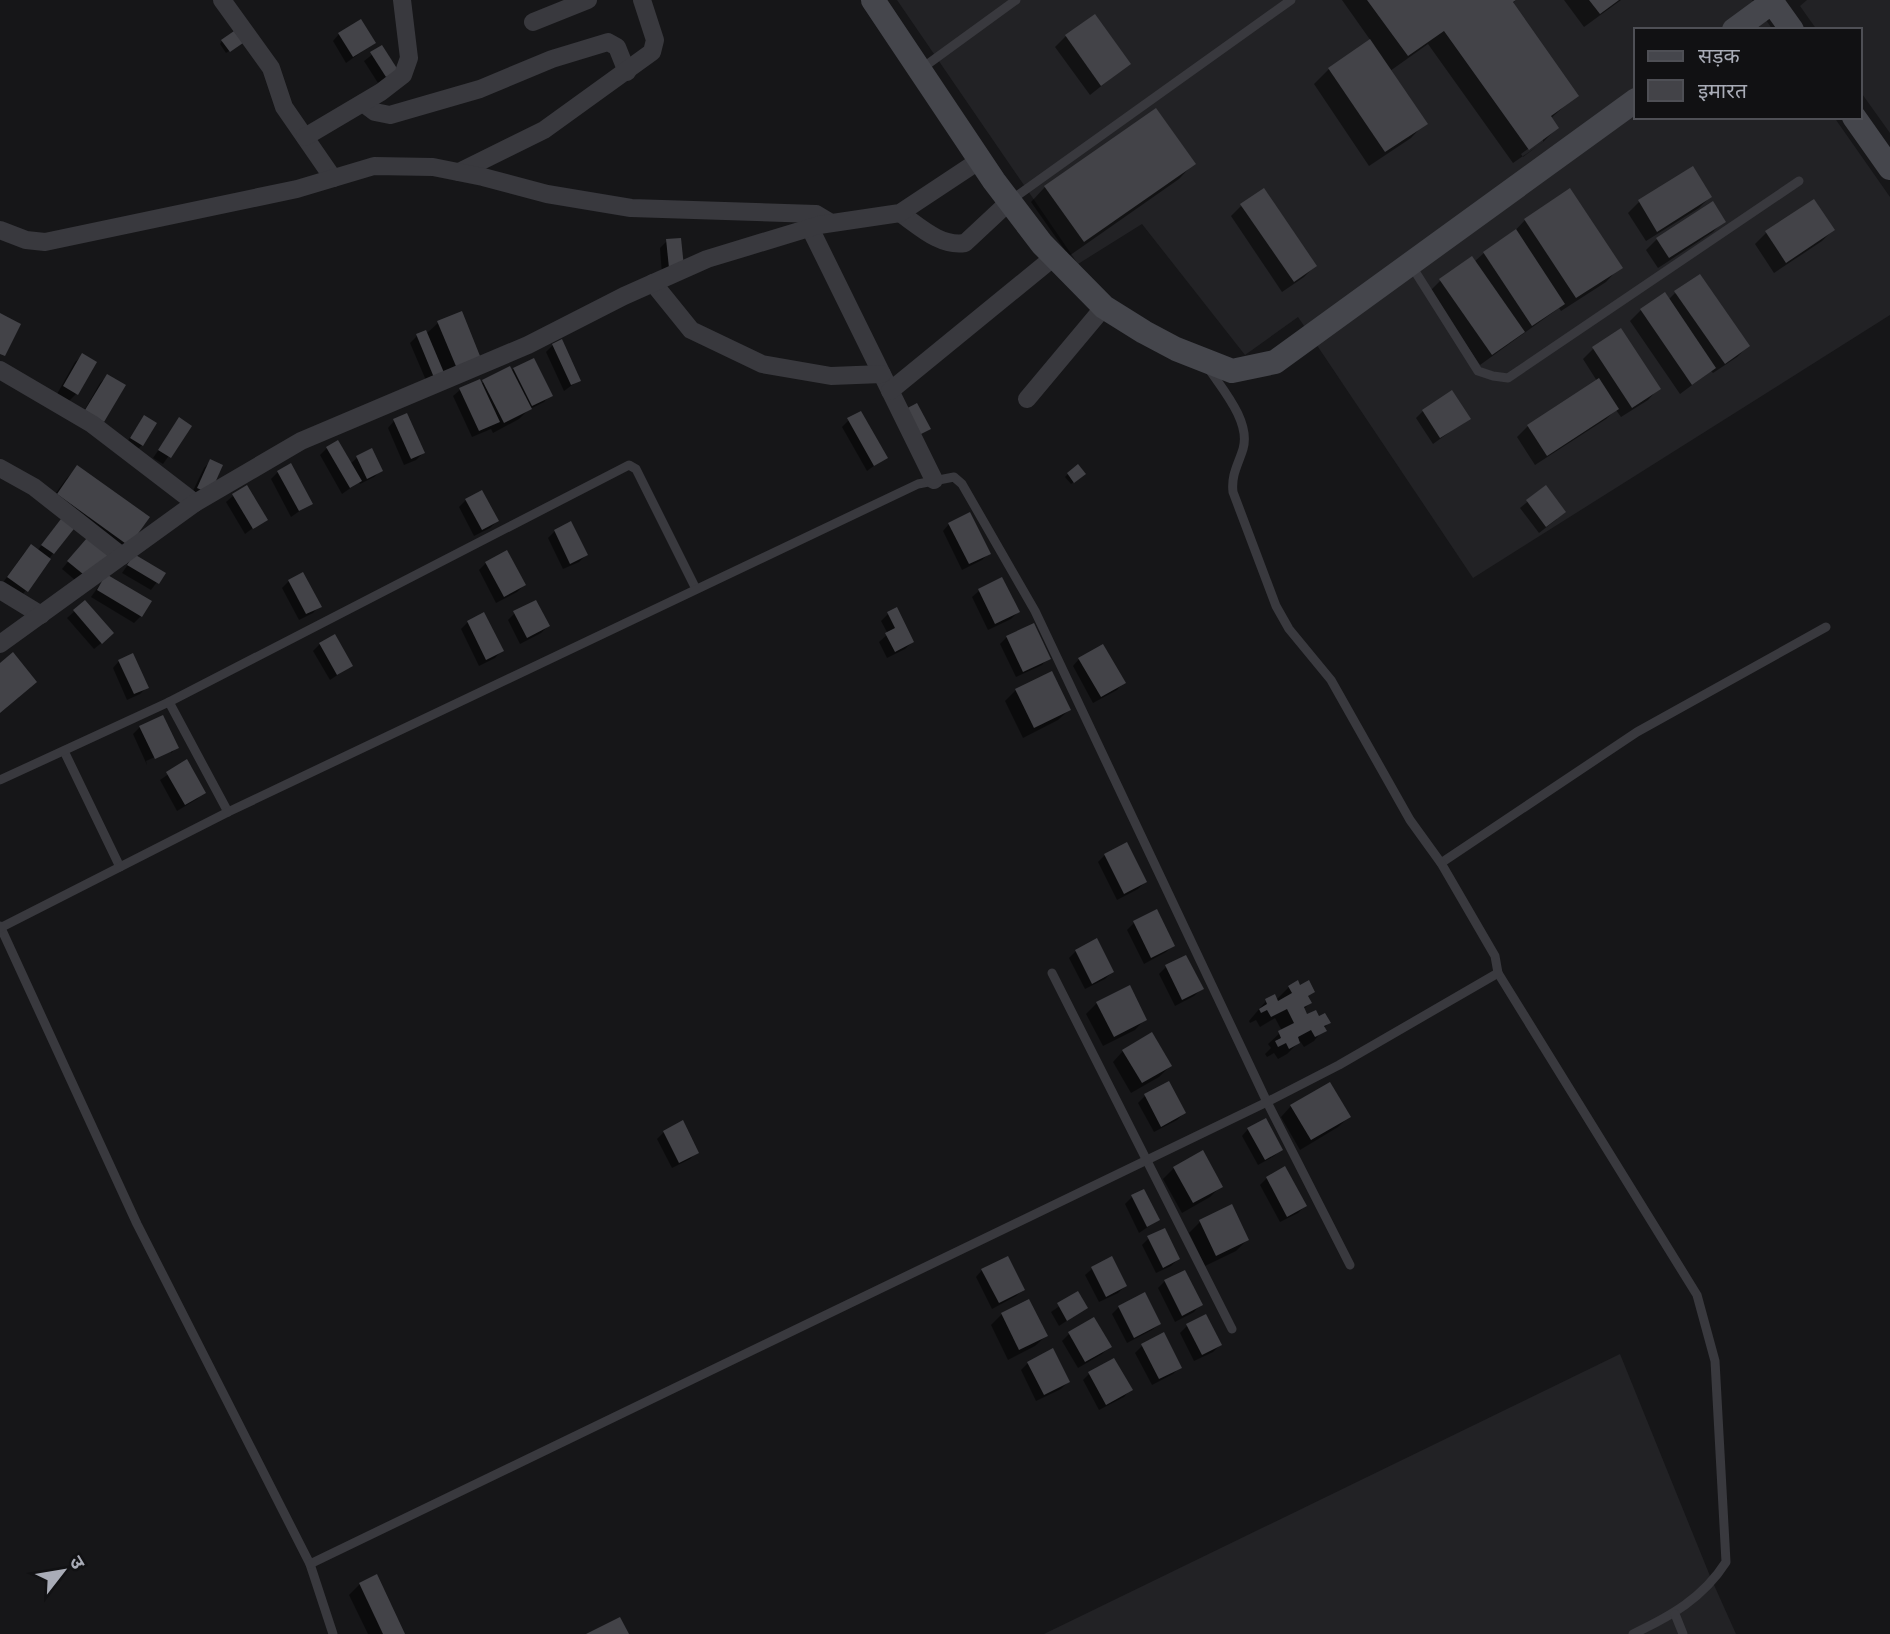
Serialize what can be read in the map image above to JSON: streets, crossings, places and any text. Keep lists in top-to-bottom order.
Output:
{
  "legend": ["सड़क", "इमारत"],
  "north": "top right"
}
